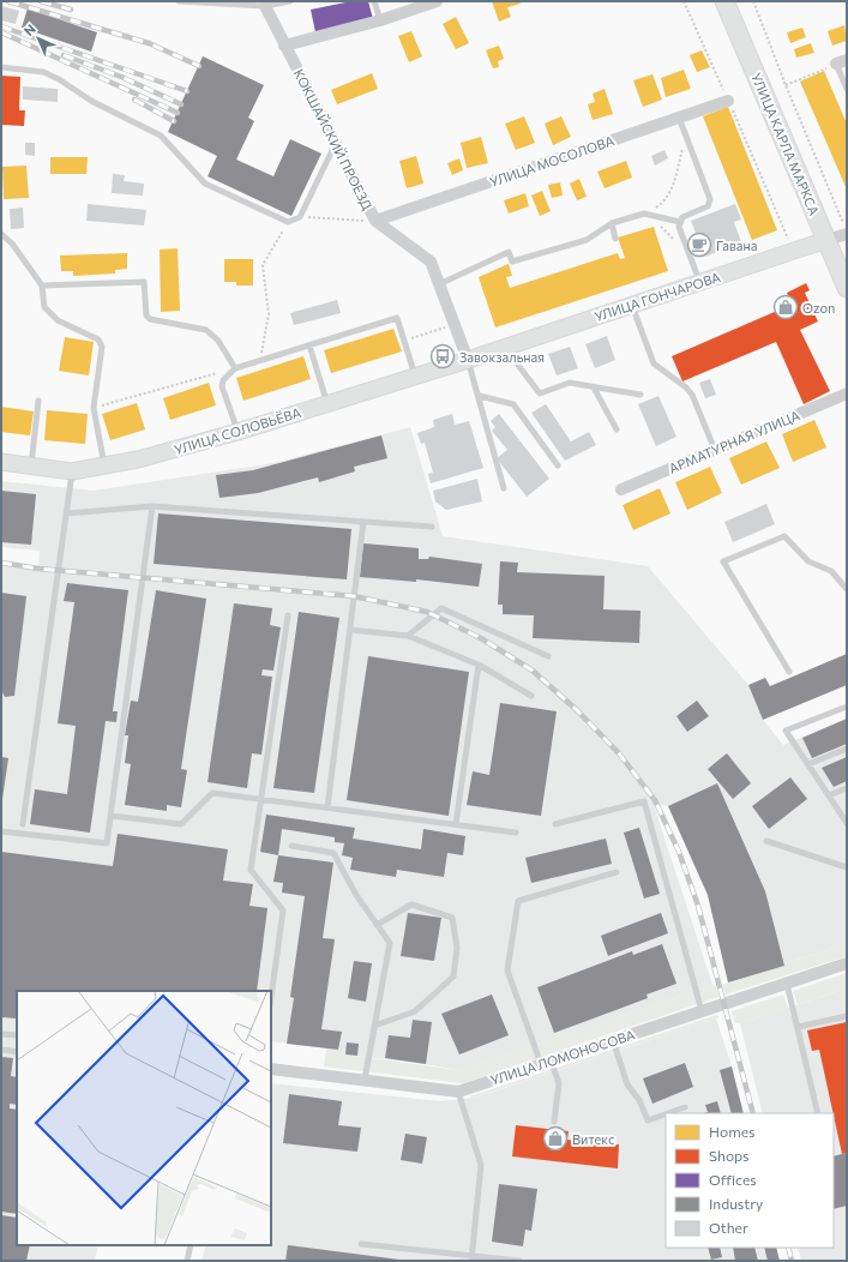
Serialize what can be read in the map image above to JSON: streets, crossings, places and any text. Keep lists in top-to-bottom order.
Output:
{
  "streets": {
    "main road": ["УЛИЦА КАРЛА МАРКСА"],
    "street": [
      "КОКШАЙСКИЙ ПРОЕЗД",
      "УЛИЦА МОСОЛОВА",
      "УЛИЦА ГОНЧАРОВА",
      "УЛИЦА СОЛОВЬЁВА",
      "АРМАТУРНАЯ УЛИЦА",
      "УЛИЦА ЛОМОНОСОВА"
    ]
  },
  "crossings": [
    ["КОКШАЙСКИЙ ПРОЕЗД", "УЛИЦА МОСОЛОВА"],
    ["КОКШАЙСКИЙ ПРОЕЗД", "УЛИЦА ГОНЧАРОВА"],
    ["КОКШАЙСКИЙ ПРОЕЗД", "УЛИЦА СОЛОВЬЁВА"],
    ["УЛИЦА КАРЛА МАРКСА", "УЛИЦА ГОНЧАРОВА"],
    ["УЛИЦА ГОНЧАРОВА", "УЛИЦА СОЛОВЬЁВА"]
  ],
  "places": {
    "cafe": ["Гавана"],
    "shop": ["Ozon", "Витекс"],
    "bus stop": ["Завокзальная"]
  },
  "legend": [
    "Homes",
    "Shops",
    "Offices",
    "Industry",
    "Other"
  ],
  "north": "top left"
}
